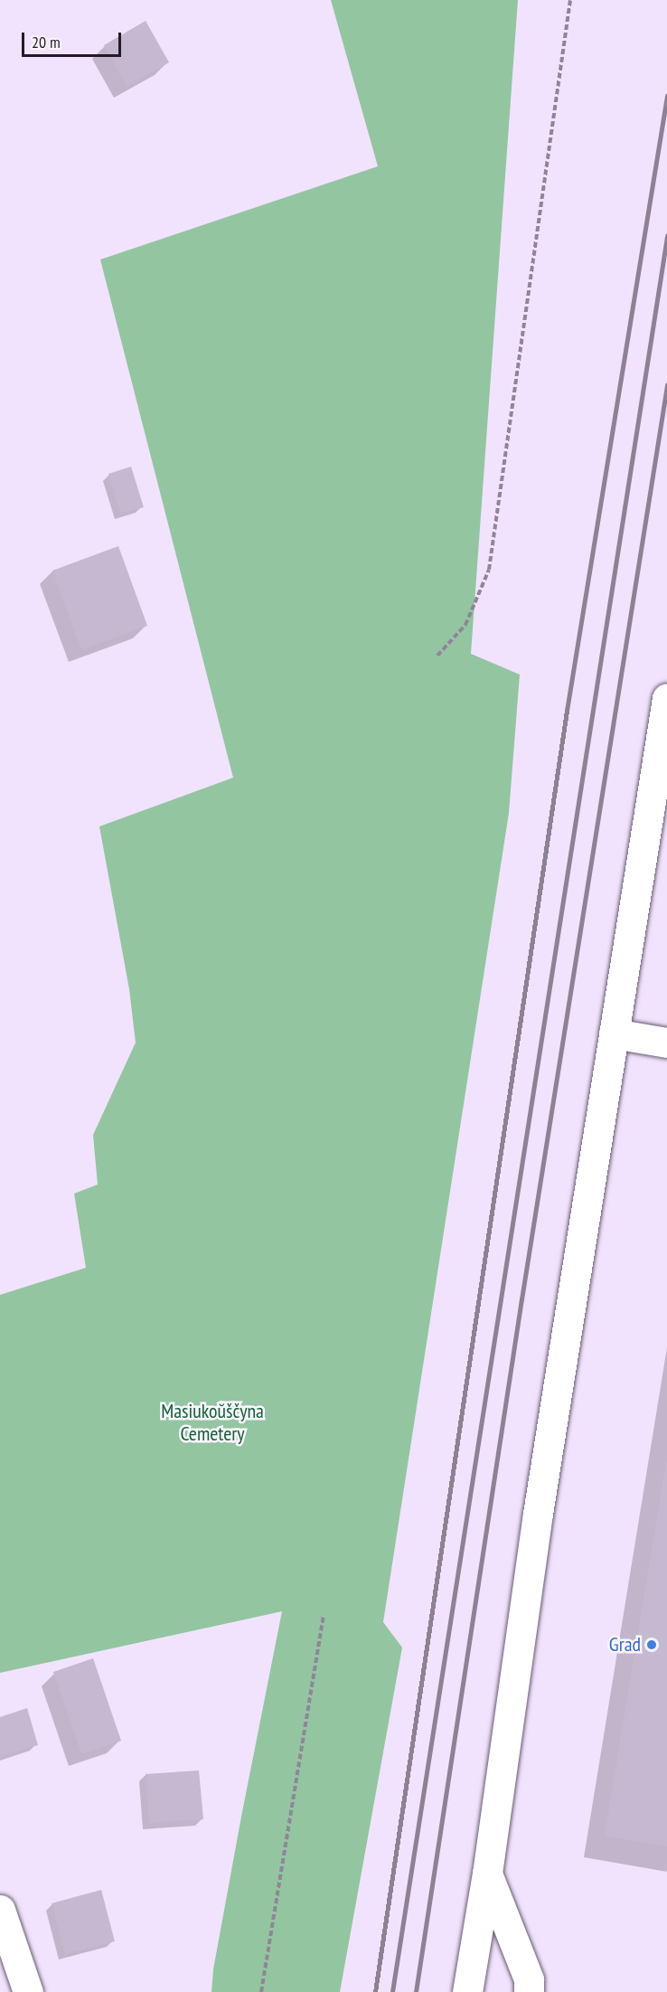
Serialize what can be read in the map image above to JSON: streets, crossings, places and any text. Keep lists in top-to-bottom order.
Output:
{
  "parks": ["Masiukoŭščyna Cemetery"],
  "places": ["Grad"],
  "scale_bar": "20 m"
}
